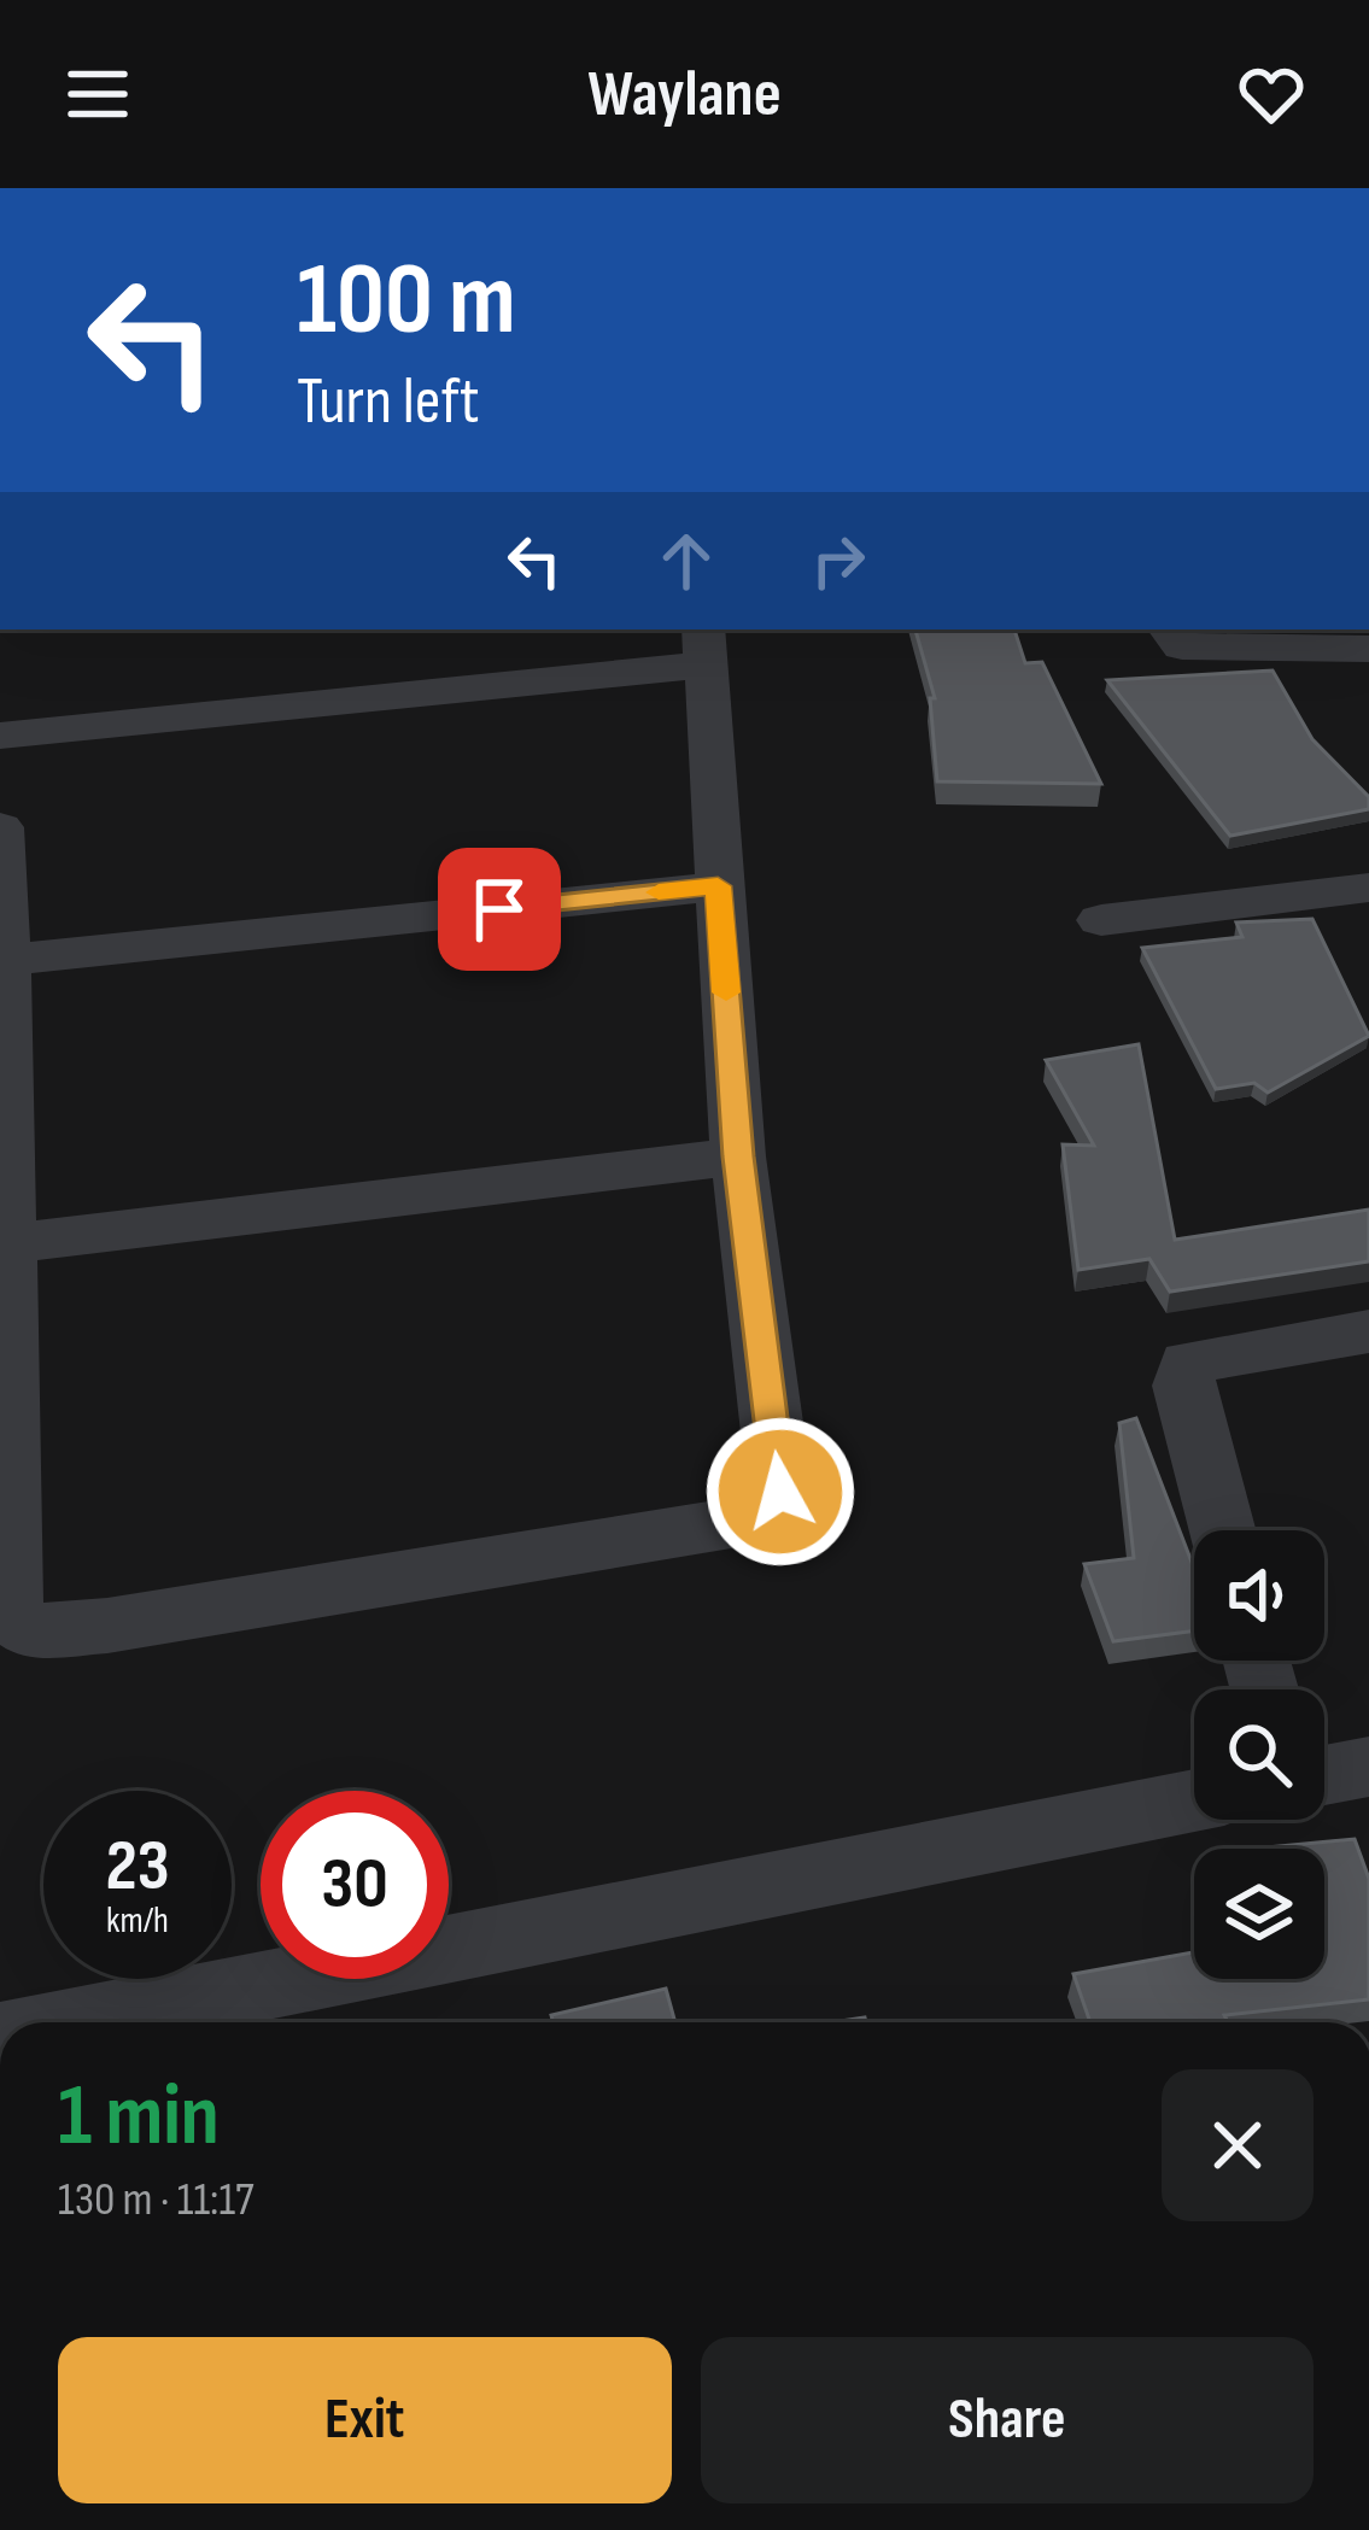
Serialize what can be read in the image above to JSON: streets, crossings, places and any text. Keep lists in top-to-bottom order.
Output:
{
  "page": {
    "header": "Waylane",
    "turn": ["100 m", "Turn left"],
    "speed": "23 km/h",
    "limit": "30",
    "heading": ["1 min", "130 m · 11:17"],
    "buttons": ["Exit", "Share"]
  }
}
